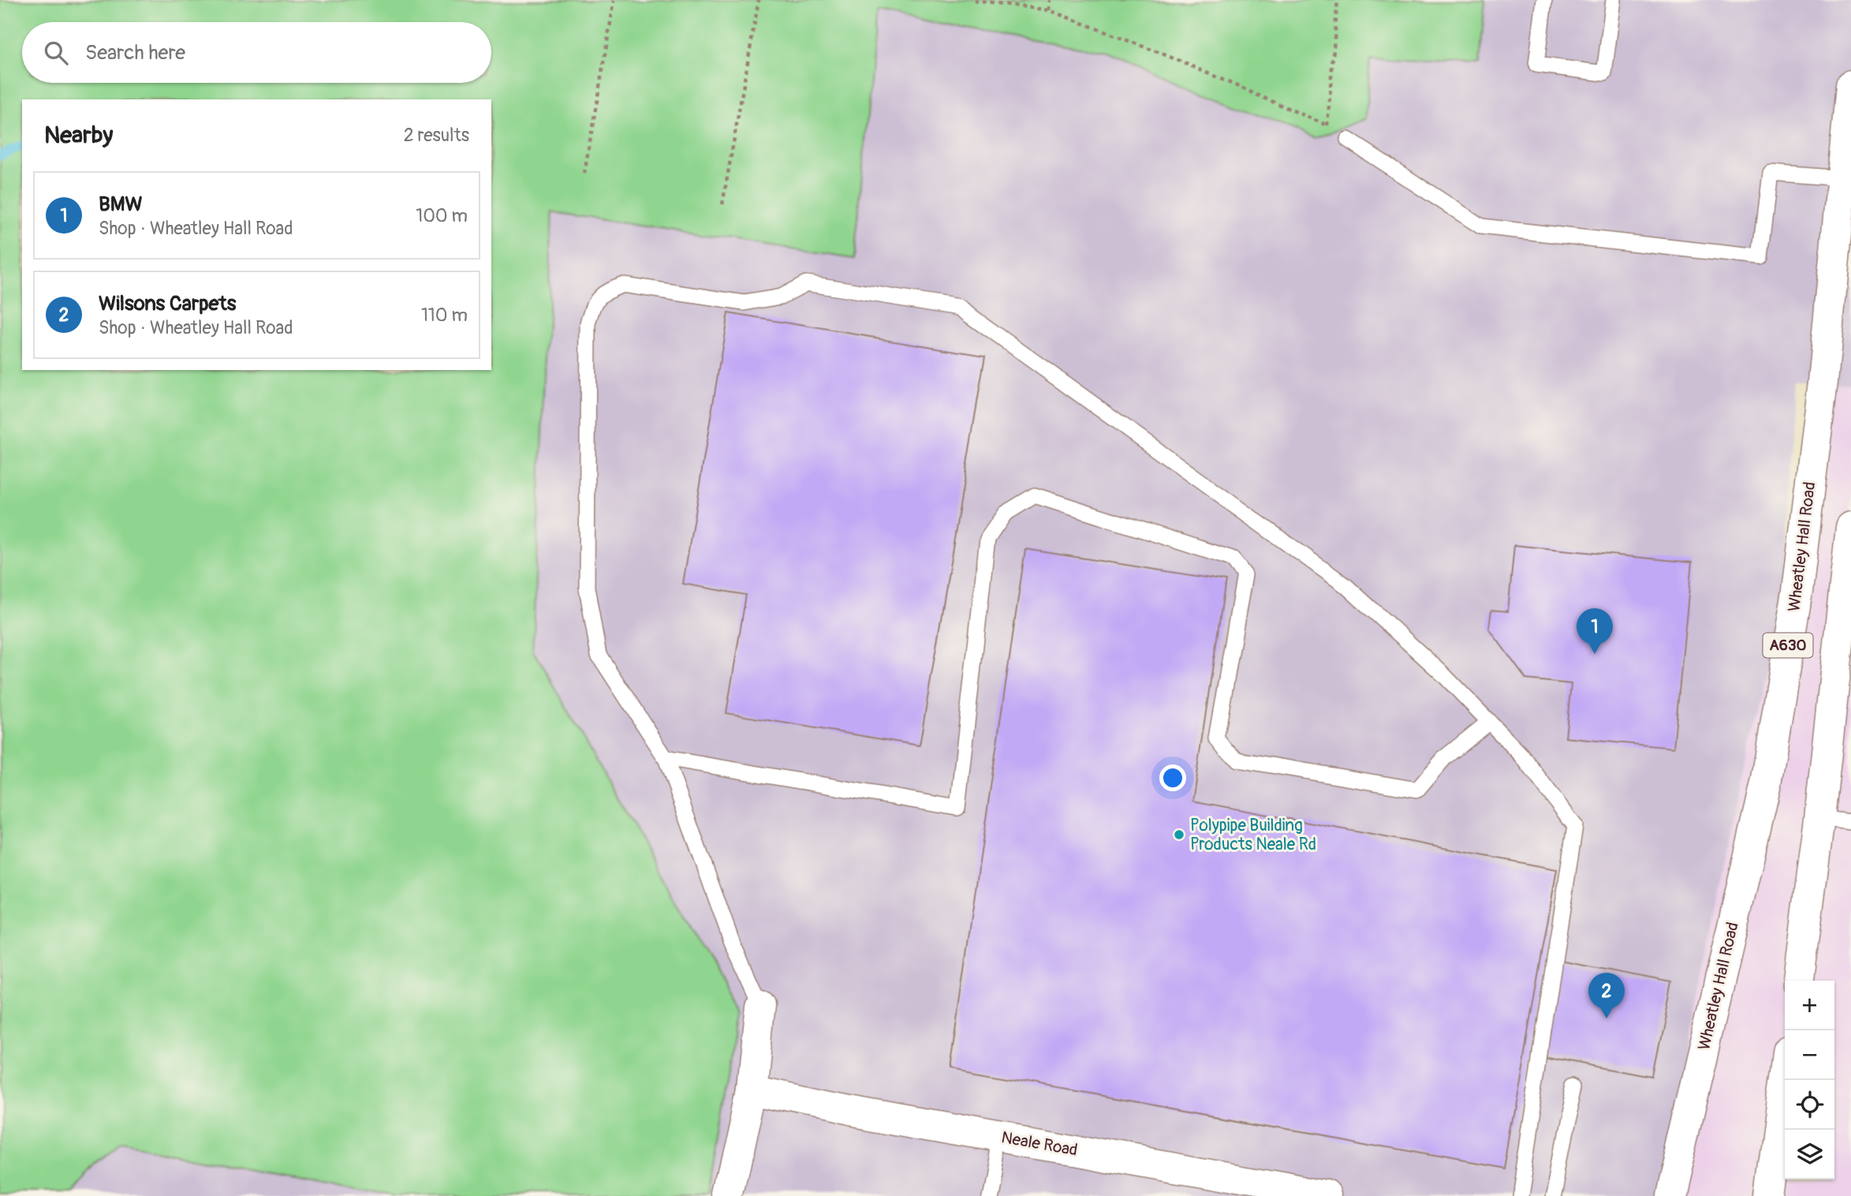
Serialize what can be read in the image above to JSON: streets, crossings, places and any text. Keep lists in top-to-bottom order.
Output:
{
  "streets": {
    "main road": ["Wheatley Hall Road", "A630", "Neale Road"]
  },
  "places": ["Polypipe Building Products Neale Rd"],
  "page": {
    "search": "Search here",
    "heading": ["Nearby", "2 results"],
    "list": [
      {
        "mark": "1",
        "name": "BMW",
        "note": "Shop · Wheatley Hall Road",
        "value": "100 m"
      },
      {
        "mark": "2",
        "name": "Wilsons Carpets",
        "note": "Shop · Wheatley Hall Road",
        "value": "110 m"
      }
    ],
    "pins": ["1", "2"],
    "map_buttons": ["+", "−"]
  }
}
